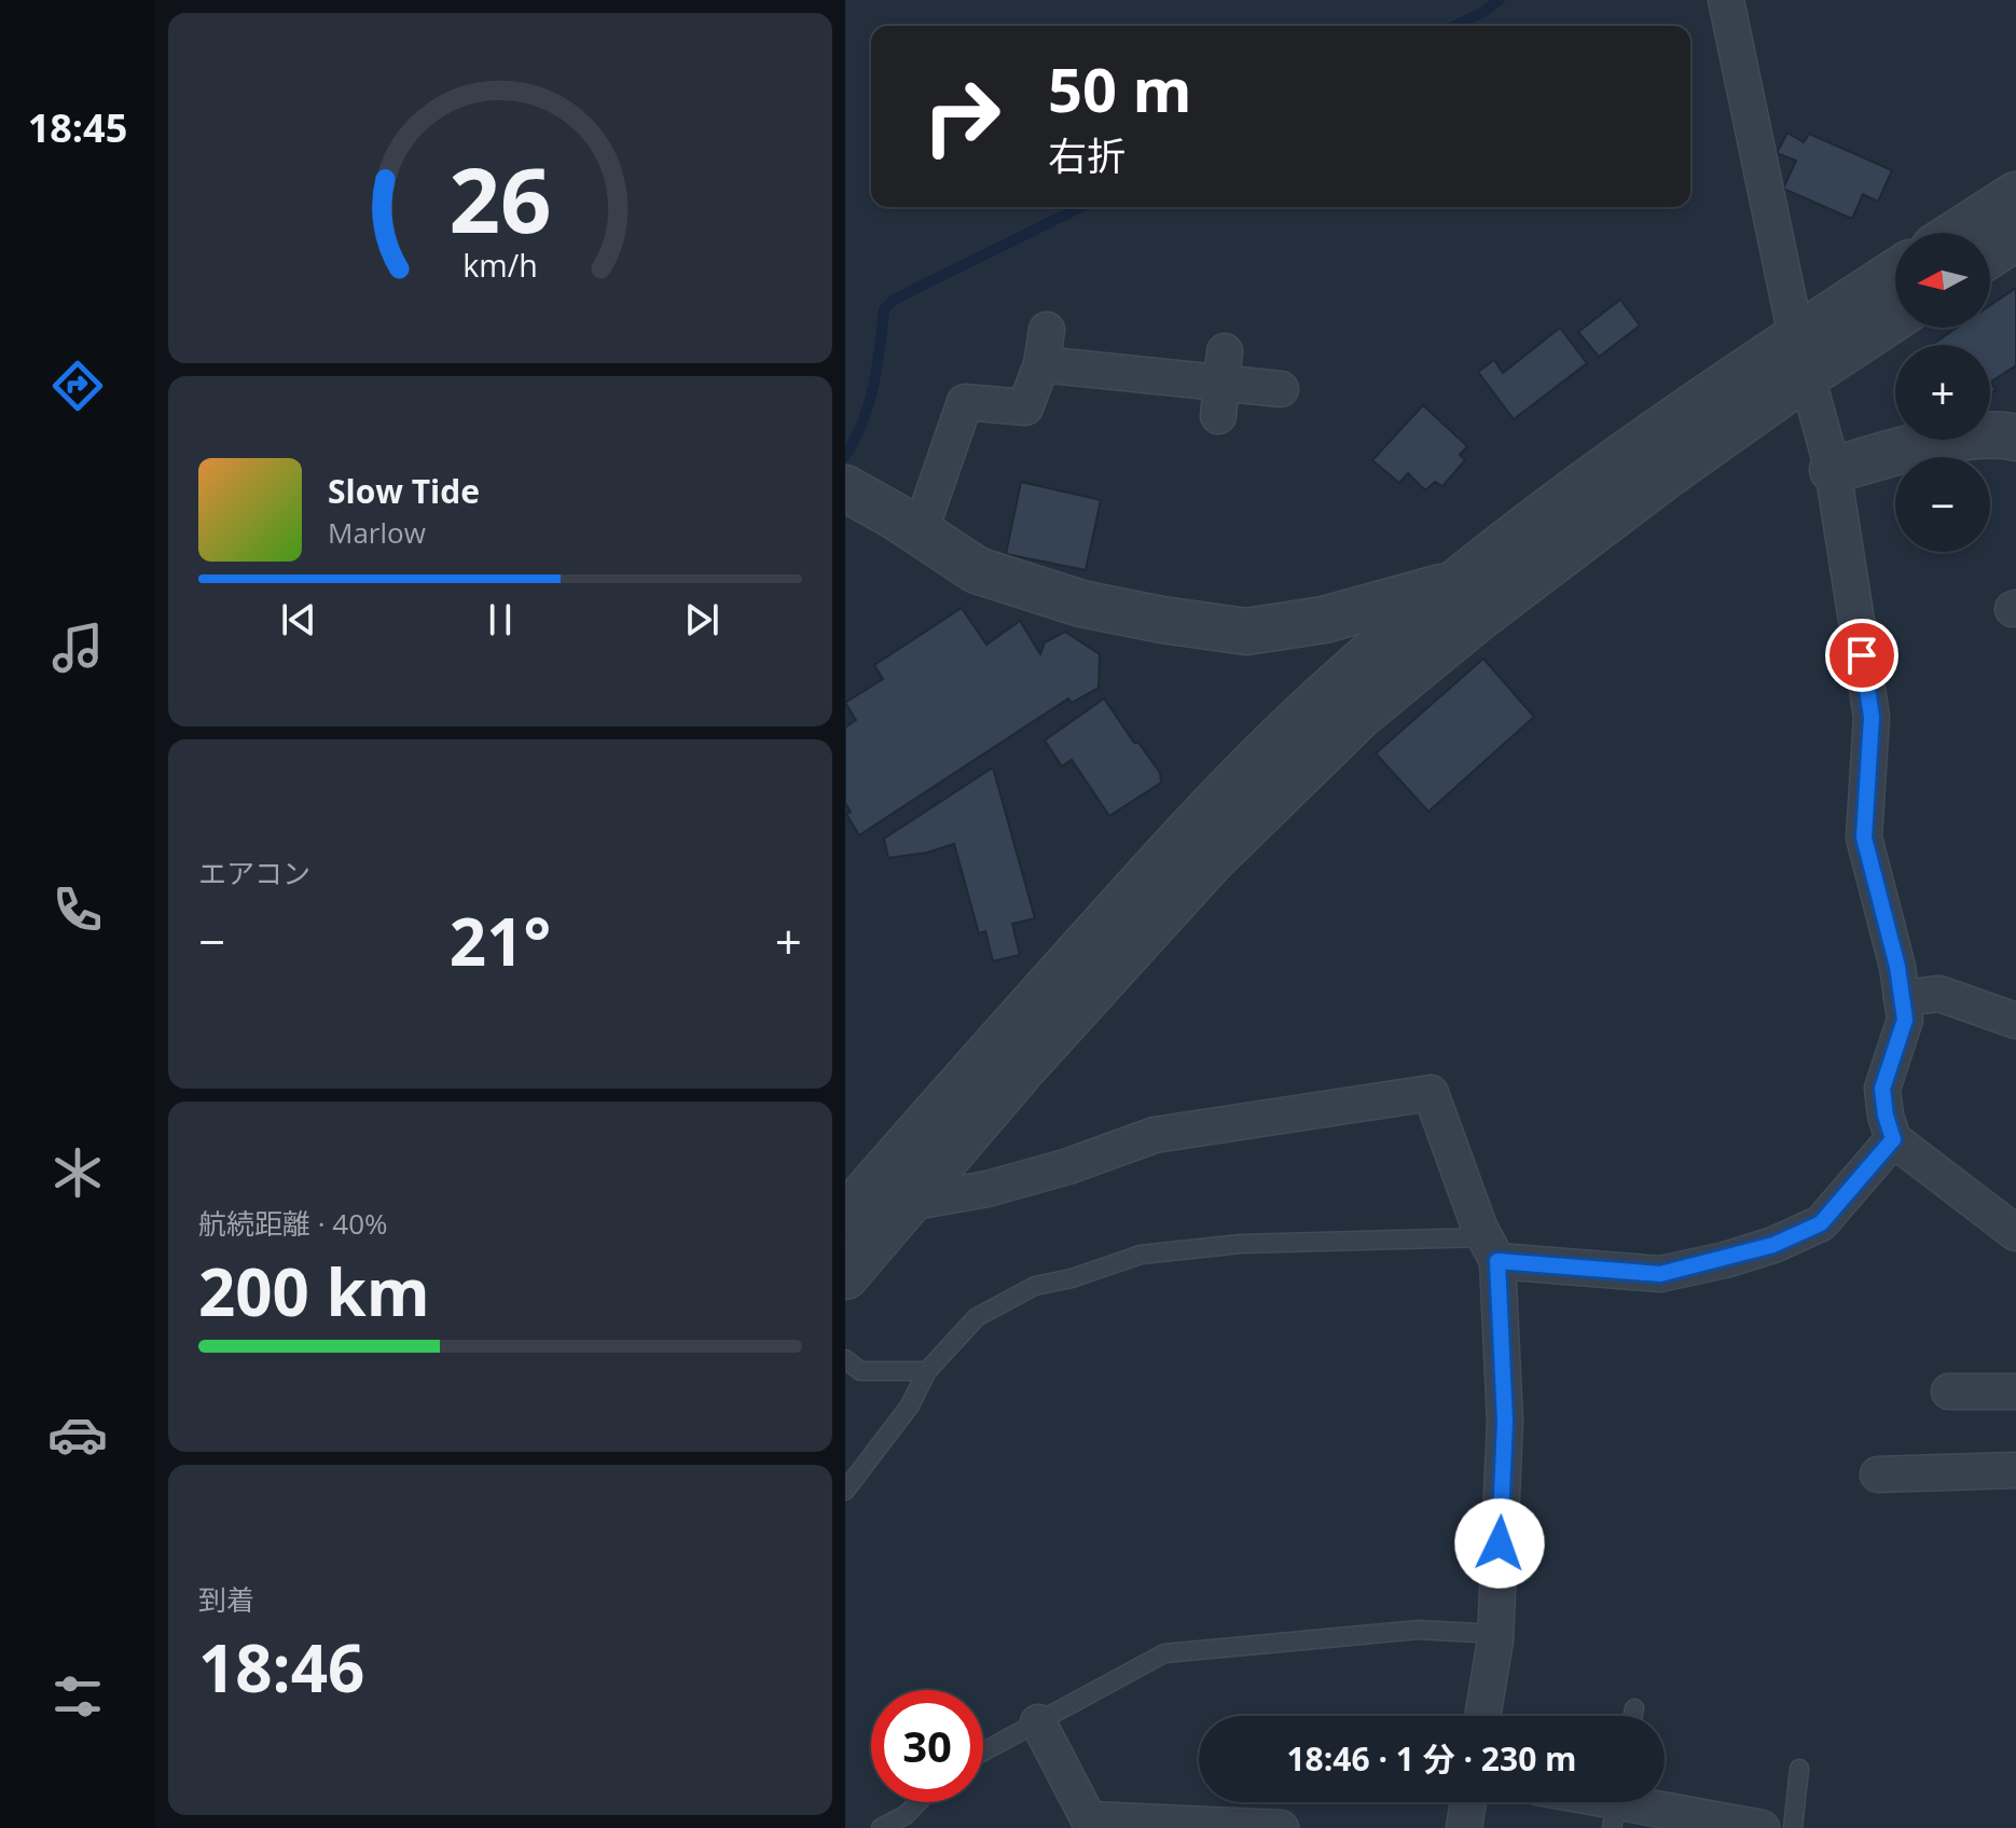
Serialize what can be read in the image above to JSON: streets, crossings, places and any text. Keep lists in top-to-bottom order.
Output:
{
  "north": "left",
  "page": {
    "tabs": "18:45",
    "turn": ["50 m", "右折"],
    "map_buttons": ["+", "−"],
    "song": ["Slow Tide", "Marlow"],
    "tile": [
      "エアコン",
      ["航続距離 · 40%", "200 km"],
      ["到着", "18:46"]
    ],
    "heat": ["−", "21°", "+"],
    "limit": "30",
    "trip": "18:46 · 1 分 · 230 m",
    "gauge": ["26", "km/h"]
  }
}
